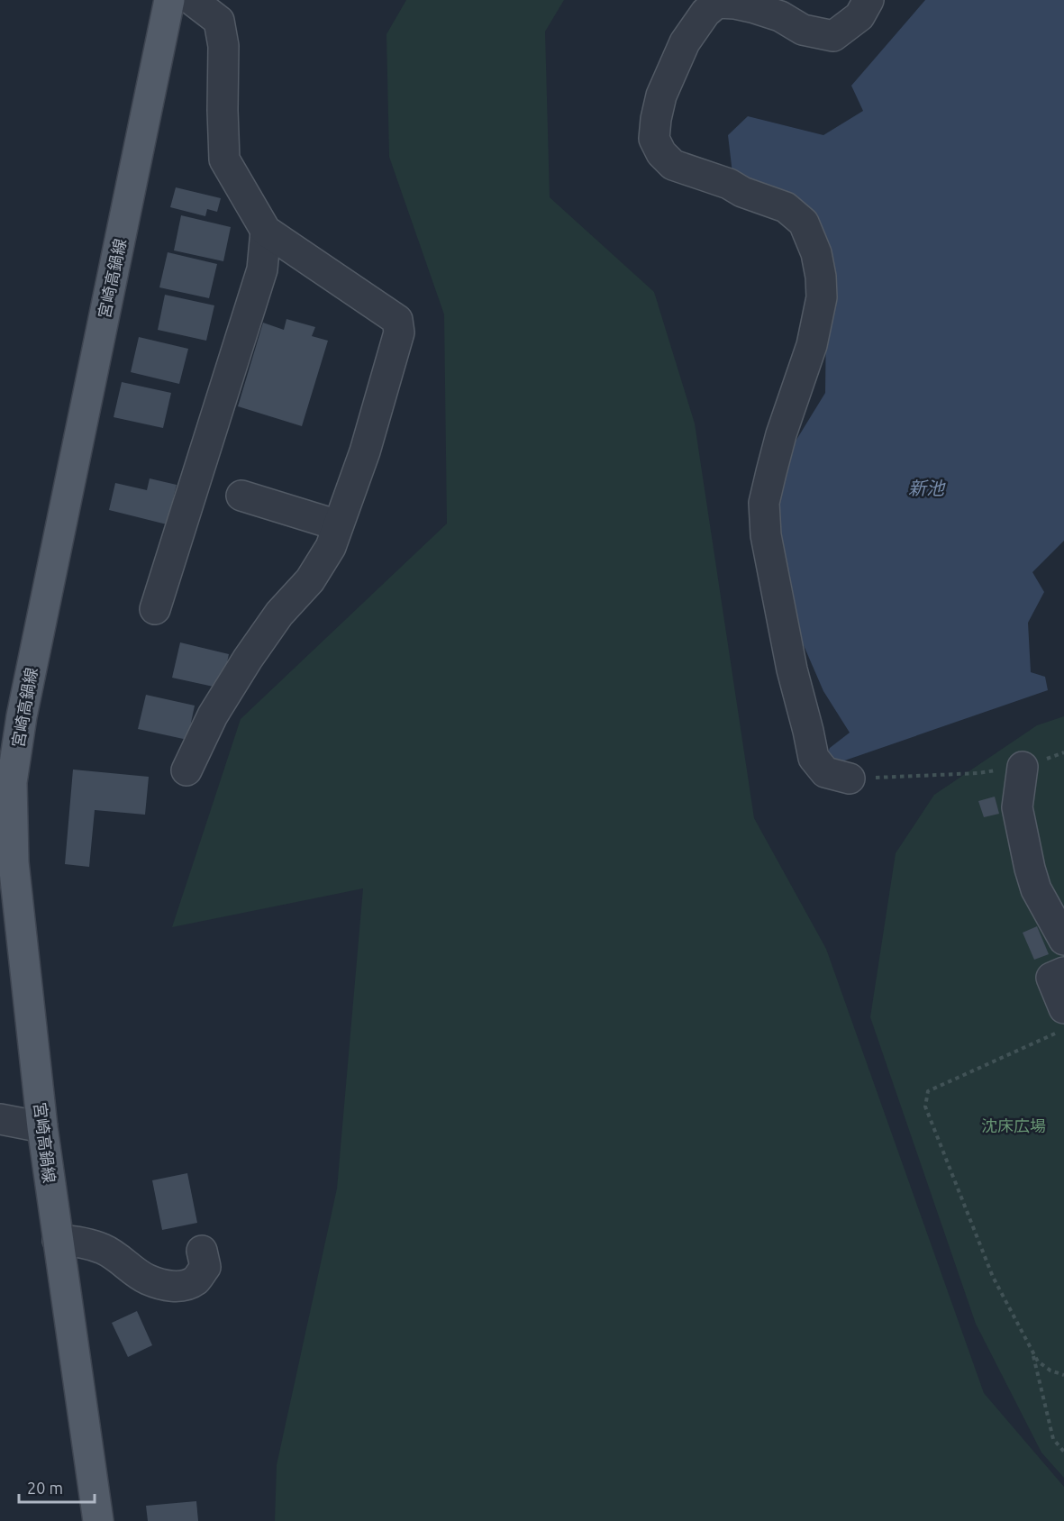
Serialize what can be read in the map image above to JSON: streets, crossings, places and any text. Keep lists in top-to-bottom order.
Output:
{
  "streets": {
    "main road": ["宮崎高鍋線"]
  },
  "water": ["新池"],
  "parks": ["沈床広場"],
  "scale_bar": "20 m"
}
